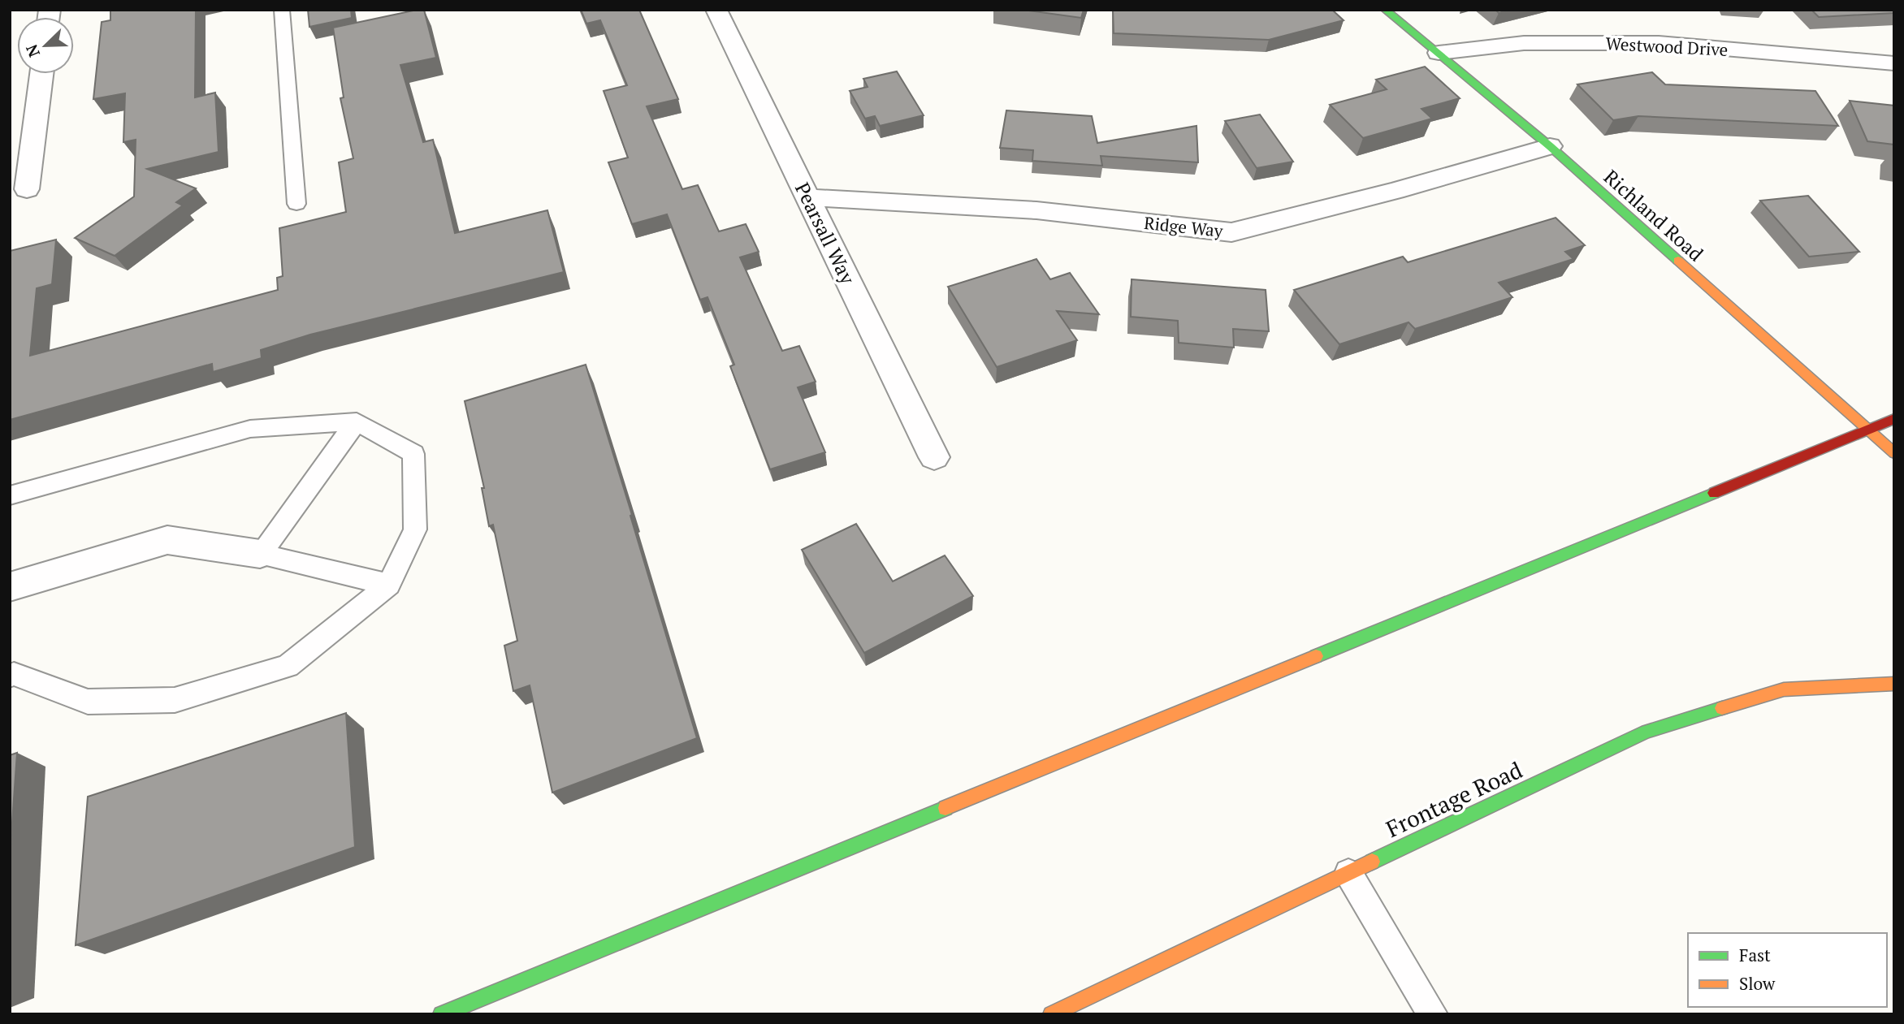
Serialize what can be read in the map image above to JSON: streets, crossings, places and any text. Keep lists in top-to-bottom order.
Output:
{
  "streets": {
    "main road": ["Richland Road", "Frontage Road"],
    "street": ["Westwood Drive", "Ridge Way", "Pearsall Way"]
  },
  "crossings": [
    ["Westwood Drive", "Richland Road"],
    ["Richland Road", "Ridge Way"],
    ["Ridge Way", "Pearsall Way"]
  ],
  "legend": ["Fast", "Slow"],
  "north": "bottom left"
}
